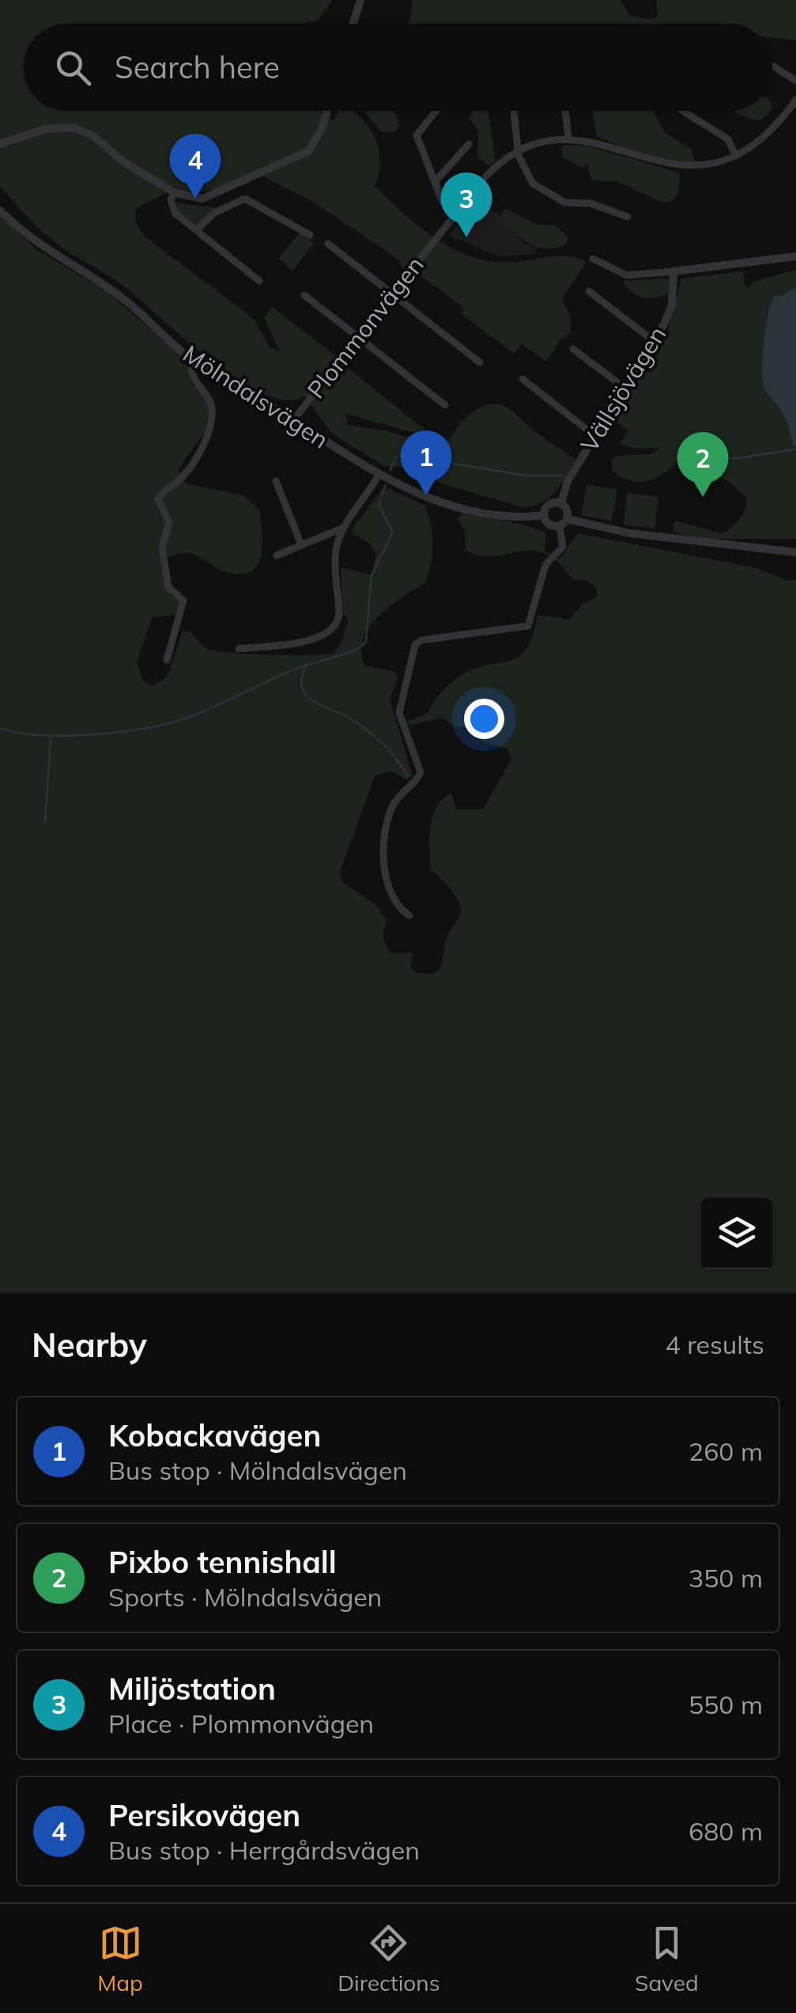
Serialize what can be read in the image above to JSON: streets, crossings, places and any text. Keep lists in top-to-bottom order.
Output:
{
  "streets": {
    "street": ["Plommonvägen", "Vällsjövägen", "Mölndalsvägen"]
  },
  "crossings": [
    ["Plommonvägen", "Mölndalsvägen"],
    ["Vällsjövägen", "Mölndalsvägen"]
  ],
  "page": {
    "search": "Search here",
    "pins": [
      "4",
      "3",
      "1",
      "2"
    ],
    "heading": ["Nearby", "4 results"],
    "list": [
      {
        "mark": "1",
        "name": "Kobackavägen",
        "note": "Bus stop · Mölndalsvägen",
        "value": "260 m"
      },
      {
        "mark": "2",
        "name": "Pixbo tennishall",
        "note": "Sports · Mölndalsvägen",
        "value": "350 m"
      },
      {
        "mark": "3",
        "name": "Miljöstation",
        "note": "Place · Plommonvägen",
        "value": "550 m"
      },
      {
        "mark": "4",
        "name": "Persikovägen",
        "note": "Bus stop · Herrgårdsvägen",
        "value": "680 m"
      }
    ],
    "nav": ["Map", "Directions", "Saved"]
  }
}
